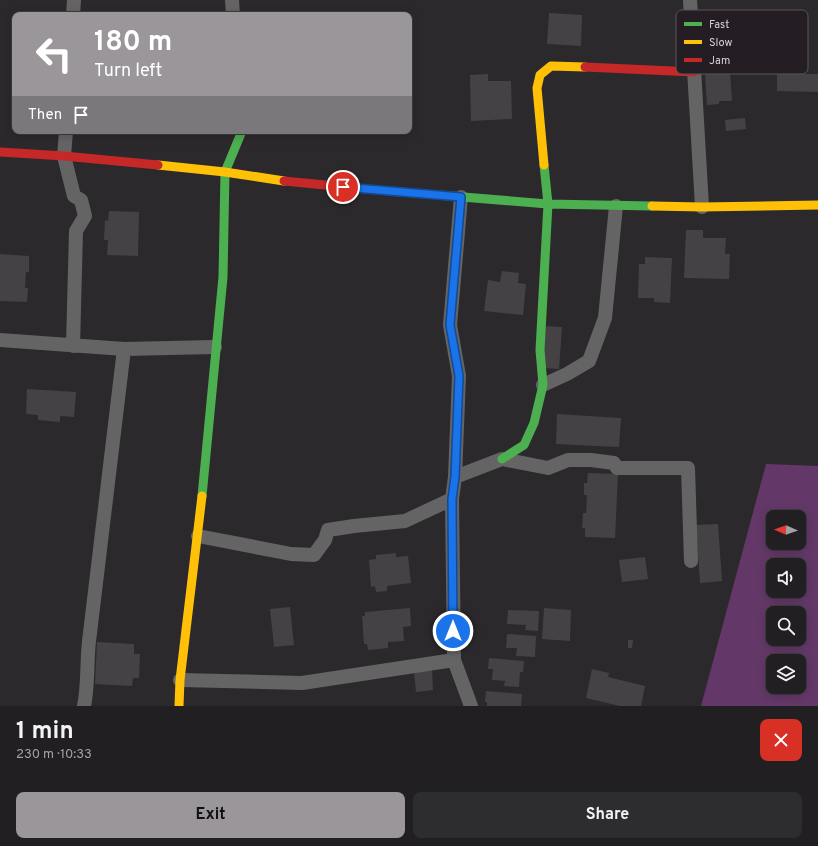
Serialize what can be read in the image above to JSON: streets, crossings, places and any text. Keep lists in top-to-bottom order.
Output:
{
  "legend": ["Fast", "Slow", "Jam"],
  "north": "left",
  "page": {
    "turn": ["180 m", "Turn left"],
    "then": "Then",
    "heading": ["1 min", "230 m · 10:33"],
    "buttons": ["Exit", "Share"]
  }
}
